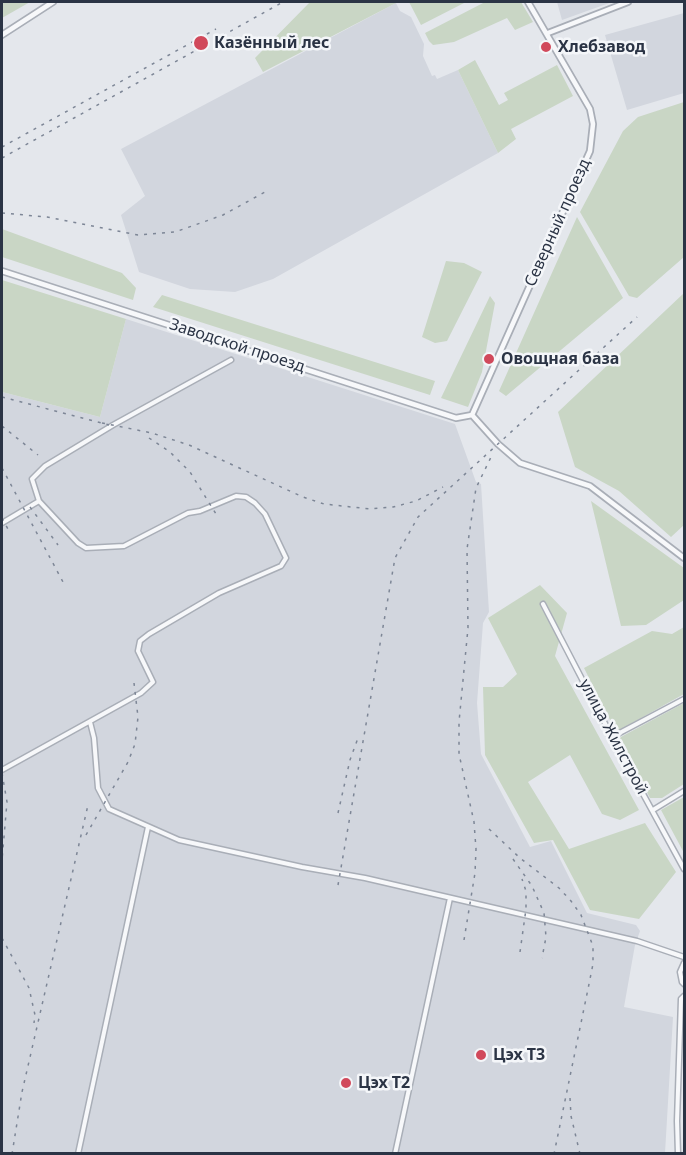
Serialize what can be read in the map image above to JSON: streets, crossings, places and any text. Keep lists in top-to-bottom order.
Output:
{
  "streets": {
    "street": ["Северный проезд", "Заводской проезд", "улица Жилстрой"]
  },
  "crossings": [
    ["Северный проезд", "Заводской проезд"]
  ],
  "places": [
    "Казённый лес",
    "Хлебзавод",
    "Овощная база",
    "Цэх Т3",
    "Цэх Т2"
  ]
}
